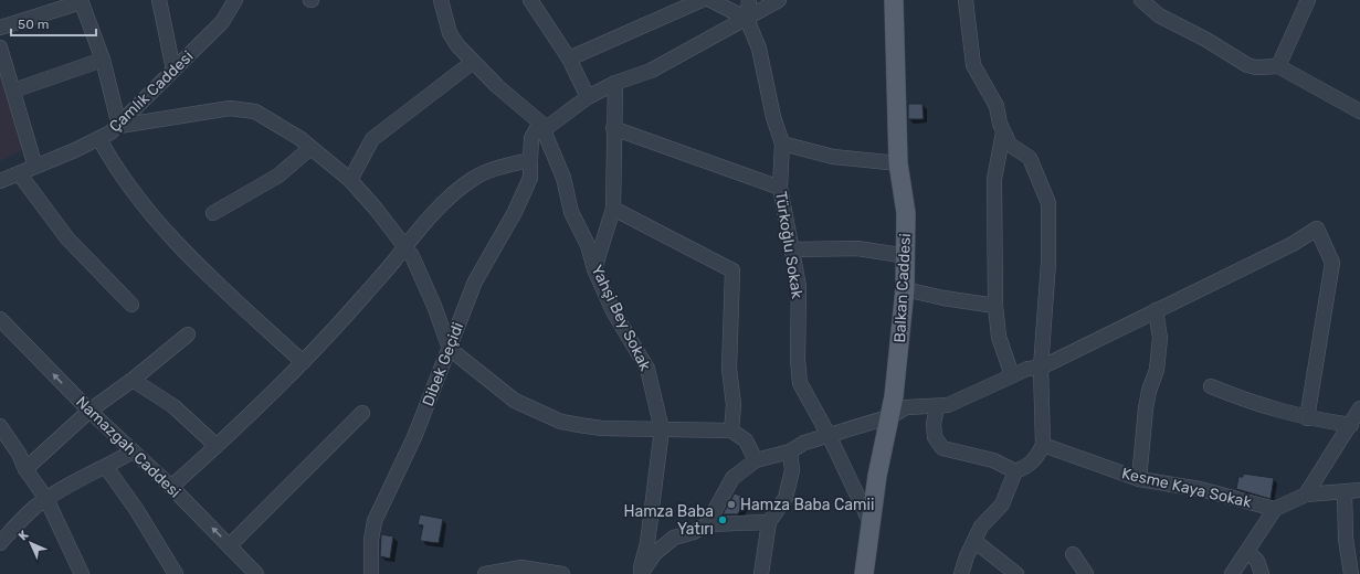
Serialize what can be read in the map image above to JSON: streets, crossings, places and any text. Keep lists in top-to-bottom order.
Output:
{
  "streets": {
    "main road": ["Balkan Caddesi"],
    "street": [
      "Çamlık Caddesi",
      "Türkoğlu Sokak",
      "Yahşi Bey Sokak",
      "Dibek Geçidi",
      "Namazgah Caddesi",
      "Kesme Kaya Sokak"
    ]
  },
  "crossings": [
    ["Türkoğlu Sokak", "Balkan Caddesi"],
    ["Yahşi Bey Sokak", "Dibek Geçidi"]
  ],
  "places": ["Hamza Baba Camii", "Hamza Baba Yatırı"],
  "scale_bar": "50 m",
  "north": "top left"
}
